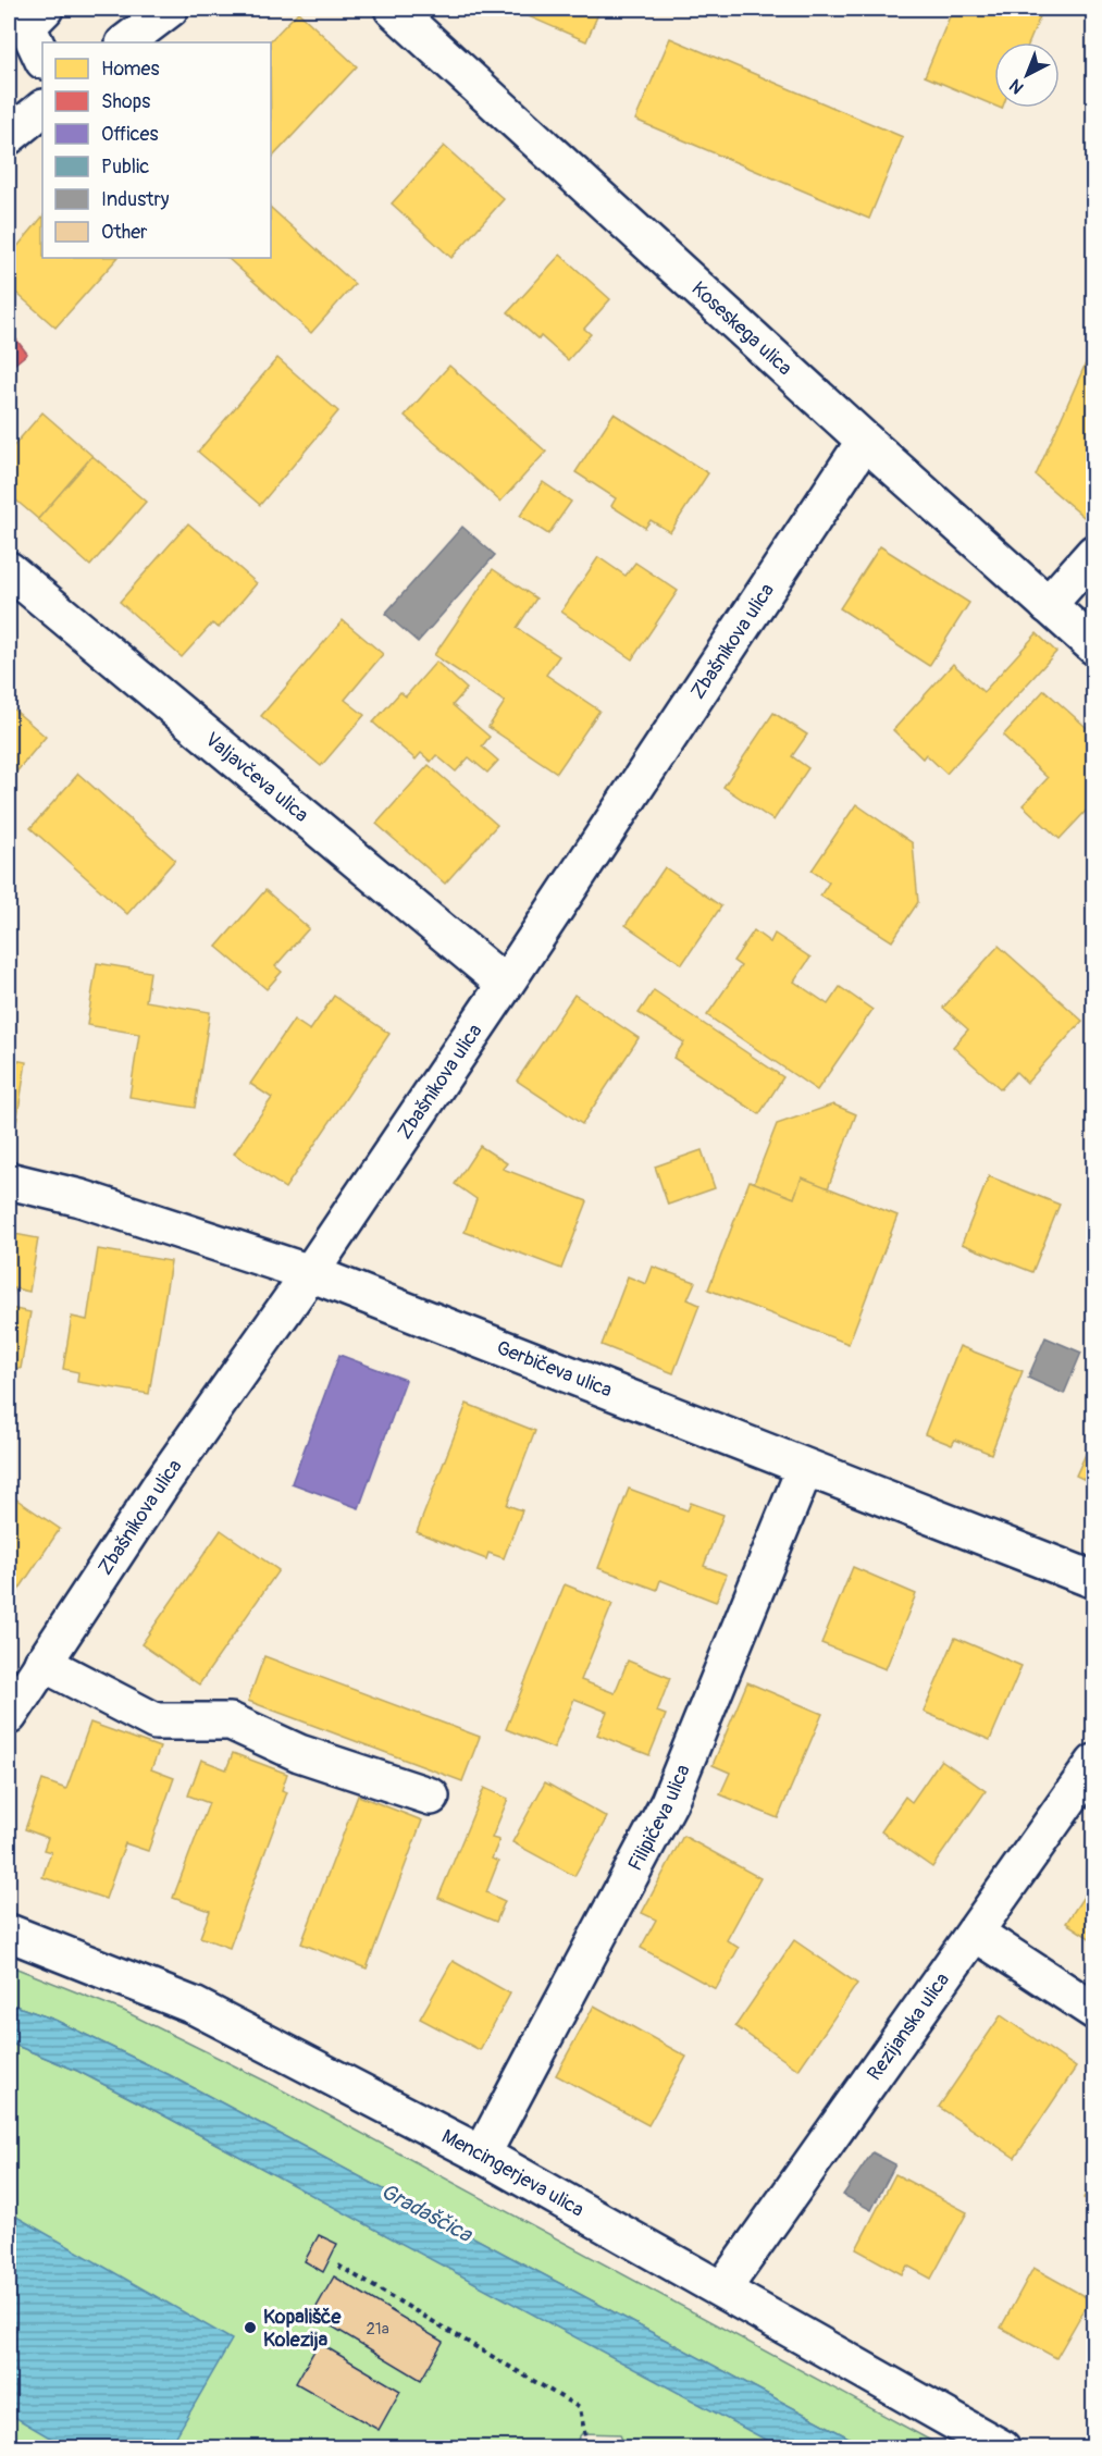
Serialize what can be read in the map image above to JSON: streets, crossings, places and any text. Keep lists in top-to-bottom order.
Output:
{
  "streets": {
    "street": [
      "Koseskega ulica",
      "Zbašnikova ulica",
      "Valjavčeva ulica",
      "Gerbičeva ulica",
      "Filipičeva ulica",
      "Rezijanska ulica",
      "Mencingerjeva ulica"
    ]
  },
  "crossings": [
    ["Koseskega ulica", "Zbašnikova ulica"],
    ["Zbašnikova ulica", "Valjavčeva ulica"],
    ["Zbašnikova ulica", "Gerbičeva ulica"],
    ["Gerbičeva ulica", "Filipičeva ulica"],
    ["Filipičeva ulica", "Mencingerjeva ulica"],
    ["Rezijanska ulica", "Mencingerjeva ulica"]
  ],
  "water": ["Gradaščica"],
  "places": ["Kopališče Kolezija"],
  "house_numbers": ["21a"],
  "legend": [
    "Homes",
    "Shops",
    "Offices",
    "Public",
    "Industry",
    "Other"
  ],
  "north": "bottom left"
}
